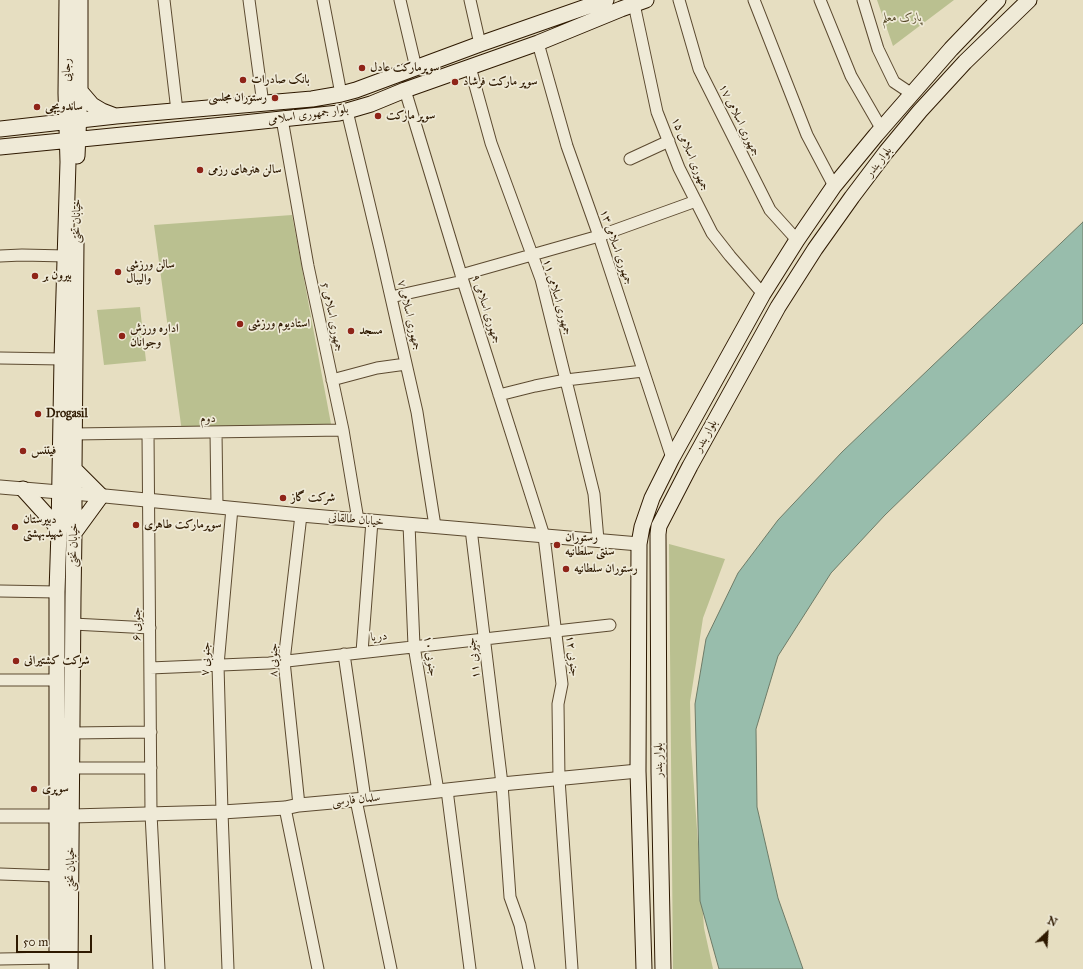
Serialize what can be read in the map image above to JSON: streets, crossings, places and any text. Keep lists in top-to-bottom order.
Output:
{
  "streets": {
    "main road": [
      "رجایی",
      "بلوار جمهوری اسلامی",
      "بلوار بندر",
      "خیابان تختی"
    ],
    "street": [
      "جمهوری اسلامی ۱۷",
      "جمهوری اسلامی ۱۵",
      "جمهوری اسلامی ۱۳",
      "جمهوری اسلامی ۱۱",
      "جمهوری اسلامی ۹",
      "جمهوری اسلامی ۷",
      "جمهوری اسلامی 5",
      "دوم",
      "خیابان طالقانی",
      "۶ جنوبی",
      "دریا",
      "۱۰ جنوبی",
      "۱۲ جنوبی",
      "۱۱ جنوبی",
      "۷ جنوبی",
      "۸ جنوبی",
      "سلمان فارسی"
    ]
  },
  "crossings": [
    ["رجایی", "بلوار جمهوری اسلامی"],
    ["رجایی", "خیابان تختی"],
    ["بلوار جمهوری اسلامی", "جمهوری اسلامی ۱۵"],
    ["بلوار جمهوری اسلامی", "خیابان تختی"],
    ["بلوار جمهوری اسلامی", "جمهوری اسلامی ۱۳"],
    ["بلوار جمهوری اسلامی", "جمهوری اسلامی ۱۱"],
    ["بلوار جمهوری اسلامی", "جمهوری اسلامی ۹"],
    ["بلوار جمهوری اسلامی", "جمهوری اسلامی ۷"],
    ["بلوار جمهوری اسلامی", "جمهوری اسلامی 5"],
    ["جمهوری اسلامی ۱۷", "بلوار بندر"],
    ["جمهوری اسلامی ۱۵", "بلوار بندر"],
    ["بلوار بندر", "جمهوری اسلامی ۱۳"],
    ["بلوار بندر", "خیابان طالقانی"],
    ["بلوار بندر", "سلمان فارسی"],
    ["خیابان تختی", "دوم"],
    ["خیابان تختی", "خیابان طالقانی"],
    ["خیابان تختی", "سلمان فارسی"],
    ["جمهوری اسلامی ۱۱", "خیابان طالقانی"],
    ["جمهوری اسلامی ۹", "خیابان طالقانی"],
    ["جمهوری اسلامی ۹", "۱۲ جنوبی"],
    ["جمهوری اسلامی ۷", "خیابان طالقانی"],
    ["جمهوری اسلامی 5", "دوم"],
    ["جمهوری اسلامی 5", "خیابان طالقانی"],
    ["دوم", "۶ جنوبی"],
    ["خیابان طالقانی", "۶ جنوبی"],
    ["خیابان طالقانی", "۱۰ جنوبی"],
    ["خیابان طالقانی", "۱۲ جنوبی"],
    ["خیابان طالقانی", "۱۱ جنوبی"],
    ["خیابان طالقانی", "۷ جنوبی"],
    ["خیابان طالقانی", "۸ جنوبی"],
    ["۶ جنوبی", "دریا"],
    ["۶ جنوبی", "سلمان فارسی"],
    ["دریا", "۱۰ جنوبی"],
    ["دریا", "۱۲ جنوبی"],
    ["دریا", "۱۱ جنوبی"],
    ["دریا", "۷ جنوبی"],
    ["دریا", "۸ جنوبی"],
    ["۱۰ جنوبی", "سلمان فارسی"],
    ["۱۲ جنوبی", "سلمان فارسی"],
    ["۱۱ جنوبی", "سلمان فارسی"],
    ["۷ جنوبی", "سلمان فارسی"],
    ["۸ جنوبی", "سلمان فارسی"]
  ],
  "parks": ["پارک معلم"],
  "places": [
    "سوپرمارکت عادل",
    "بانک صادرات",
    "سوپر مارکت فرشاد",
    "رستوران مجلسی",
    "ساندویچی",
    "سوپر مارکت",
    "سالن هنرهای رزمی",
    "سالن ورزشی والیبال",
    "بیرون بر",
    "استادیوم ورزشی",
    "مسجد",
    "اداره ورزش وجوانان",
    "Drogasil",
    "فیتنس",
    "شرکت گاز",
    "سوپرمارکت طاهری",
    "دبیرستان شهیدبهشتی",
    "رستوران سنتی سلطانیه",
    "رستوران سلطانیه",
    "شرکت کشتیرانی",
    "سوپری"
  ],
  "scale_bar": "50 m",
  "north": "top right"
}
